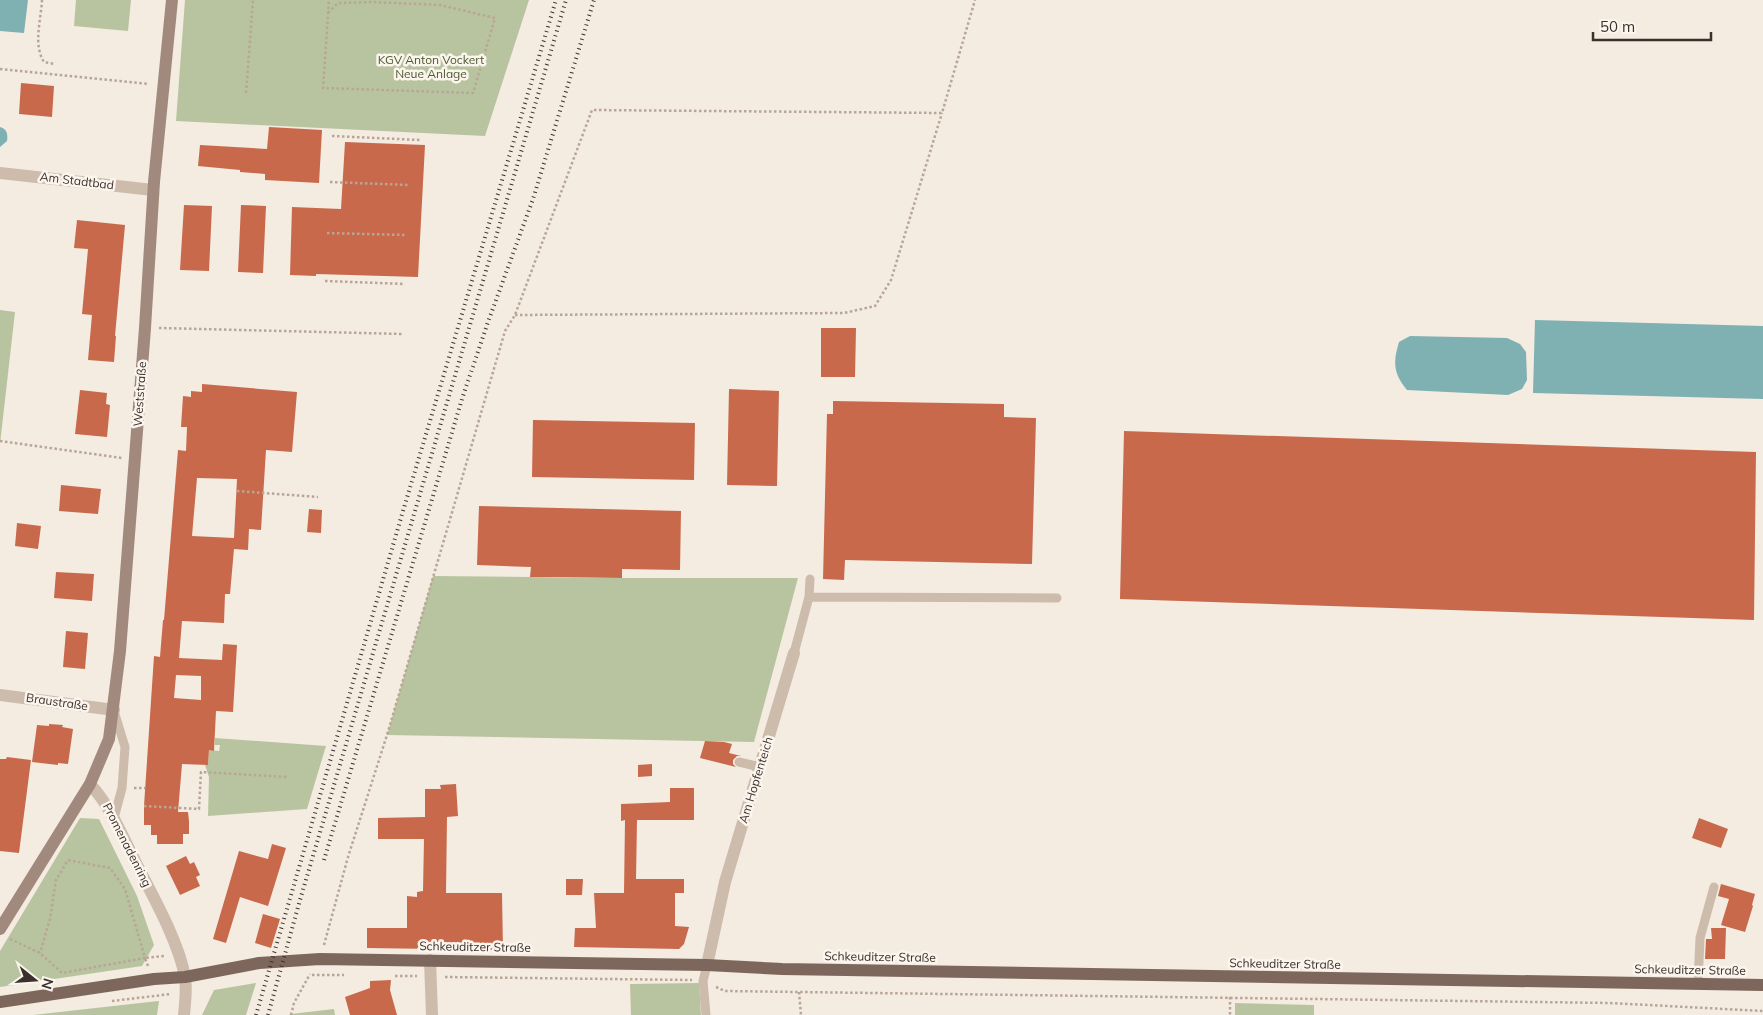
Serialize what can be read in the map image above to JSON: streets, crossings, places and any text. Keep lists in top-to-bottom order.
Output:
{
  "streets": {
    "main road": ["Weststraße", "Schkeuditzer Straße"],
    "street": [
      "Am Stadtbad",
      "Braustraße",
      "Am Hopfenteich",
      "Promenadenring"
    ]
  },
  "crossings": [
    ["Am Stadtbad", "Weststraße"],
    ["Weststraße", "Braustraße"],
    ["Weststraße", "Promenadenring"],
    ["Am Hopfenteich", "Schkeuditzer Straße"],
    ["Promenadenring", "Schkeuditzer Straße"]
  ],
  "parks": ["KGV Anton Vockert Neue Anlage"],
  "scale_bar": "50 m",
  "north": "right"
}
